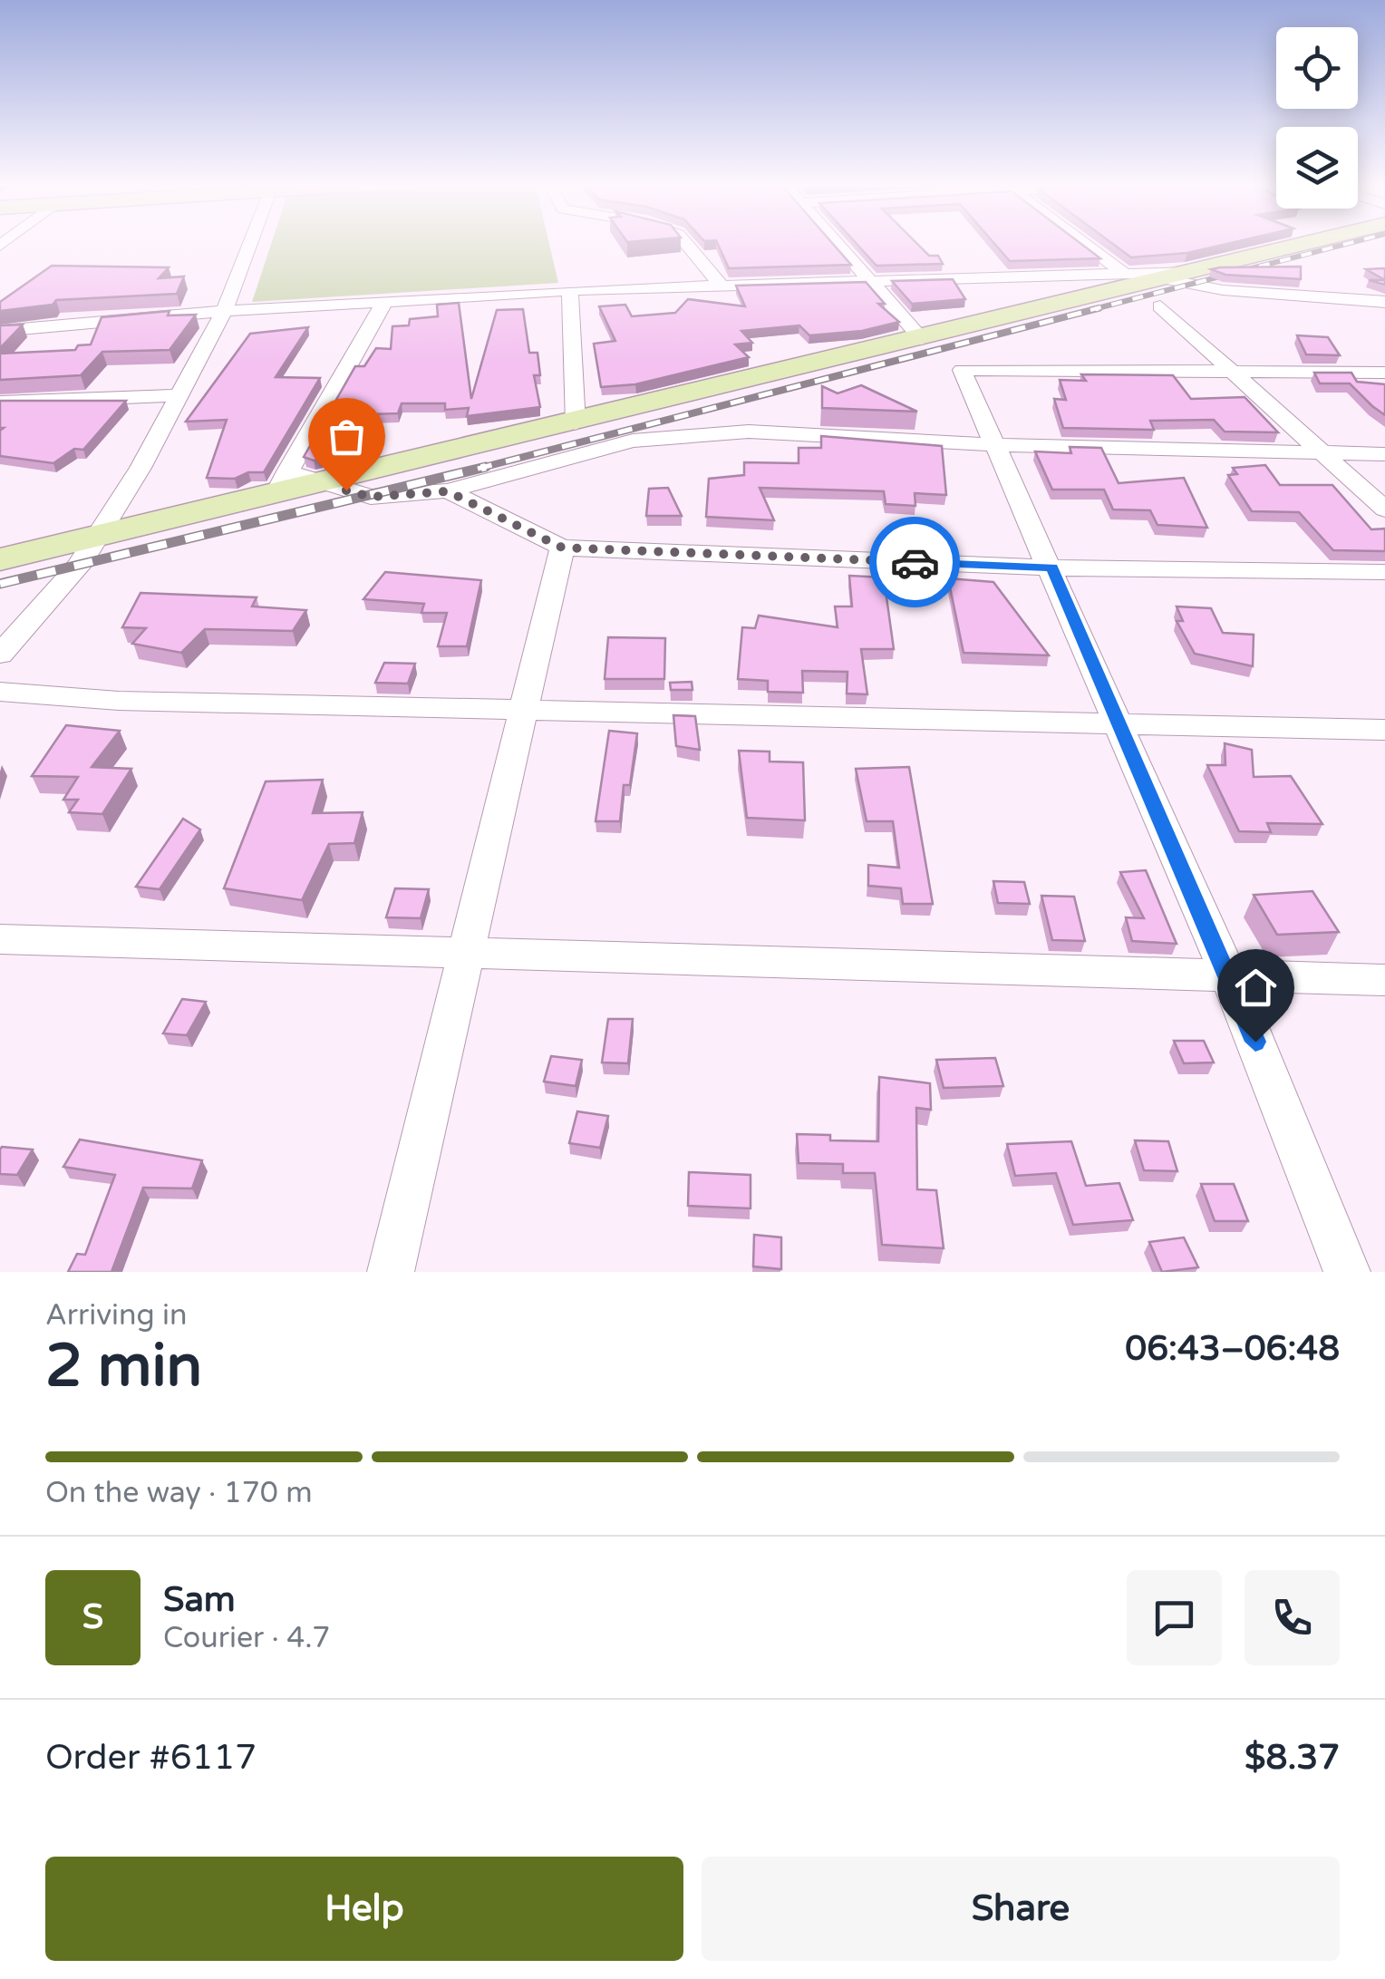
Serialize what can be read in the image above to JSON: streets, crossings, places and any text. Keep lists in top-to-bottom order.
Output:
{
  "page": {
    "heading": ["2 min", "Arriving in", "06:43–06:48"],
    "panel": [
      "Sam",
      "Courier · 4.7",
      "Order #6117",
      "$8.37"
    ],
    "bar": "On the way · 170 m",
    "round": "S",
    "buttons": ["Help", "Share"]
  }
}
